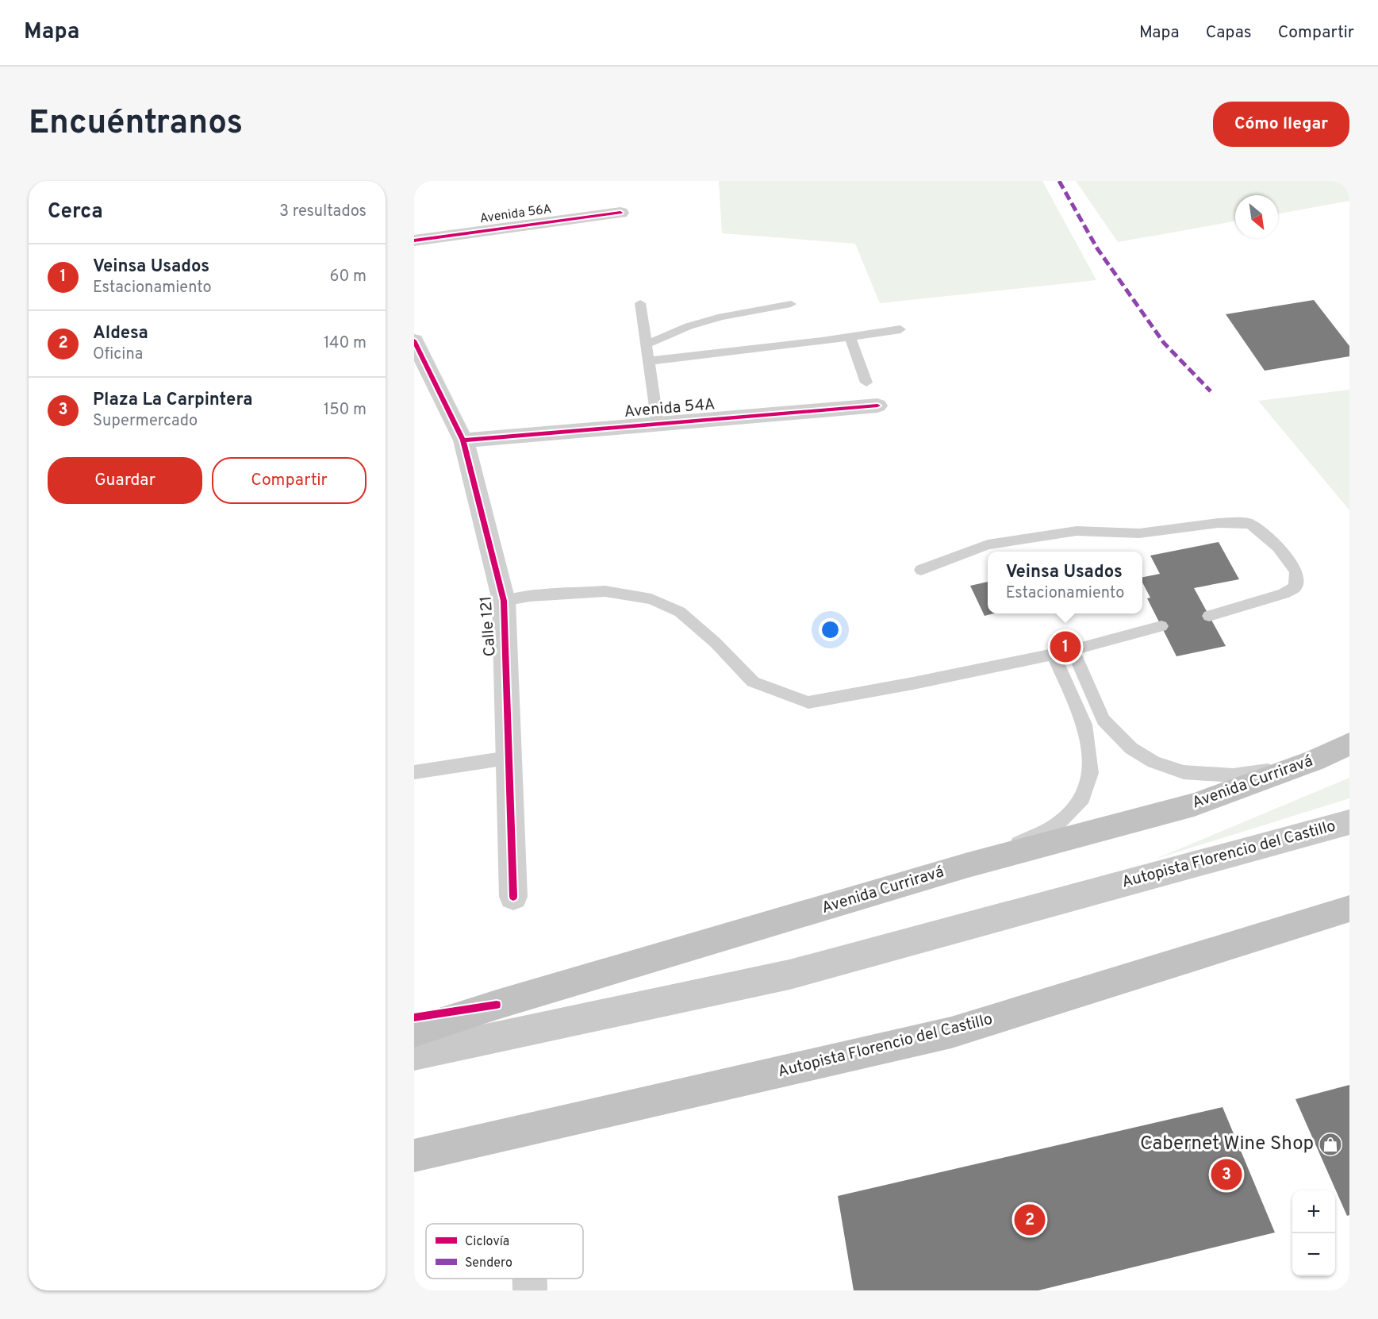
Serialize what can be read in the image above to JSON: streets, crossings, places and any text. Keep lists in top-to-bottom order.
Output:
{
  "streets": {
    "highway": ["Avenida Curriravá", "Autopista Florencio del Castillo"],
    "street": ["Avenida 56A", "Avenida 54A", "Calle 121"]
  },
  "crossings": [
    ["Avenida 54A", "Calle 121"]
  ],
  "places": {
    "shop": ["Cabernet Wine Shop"]
  },
  "legend": ["Ciclovía", "Sendero"],
  "north": "bottom right",
  "page": {
    "header": "Mapa",
    "nav": ["Mapa", "Capas", "Compartir"],
    "buttons": [
      "Cómo llegar",
      ["Guardar", "Compartir"]
    ],
    "title": "Encuéntranos",
    "heading": ["Cerca", "3 resultados"],
    "list": [
      {
        "mark": "1",
        "name": "Veinsa Usados",
        "note": "Estacionamiento",
        "value": "60 m"
      },
      {
        "mark": "2",
        "name": "Aldesa",
        "note": "Oficina",
        "value": "140 m"
      },
      {
        "mark": "3",
        "name": "Plaza La Carpintera",
        "note": "Supermercado",
        "value": "150 m"
      }
    ],
    "popup": ["Veinsa Usados", "Estacionamiento"],
    "pins": ["1", "3", "2"],
    "map_buttons": ["+", "−"]
  }
}
